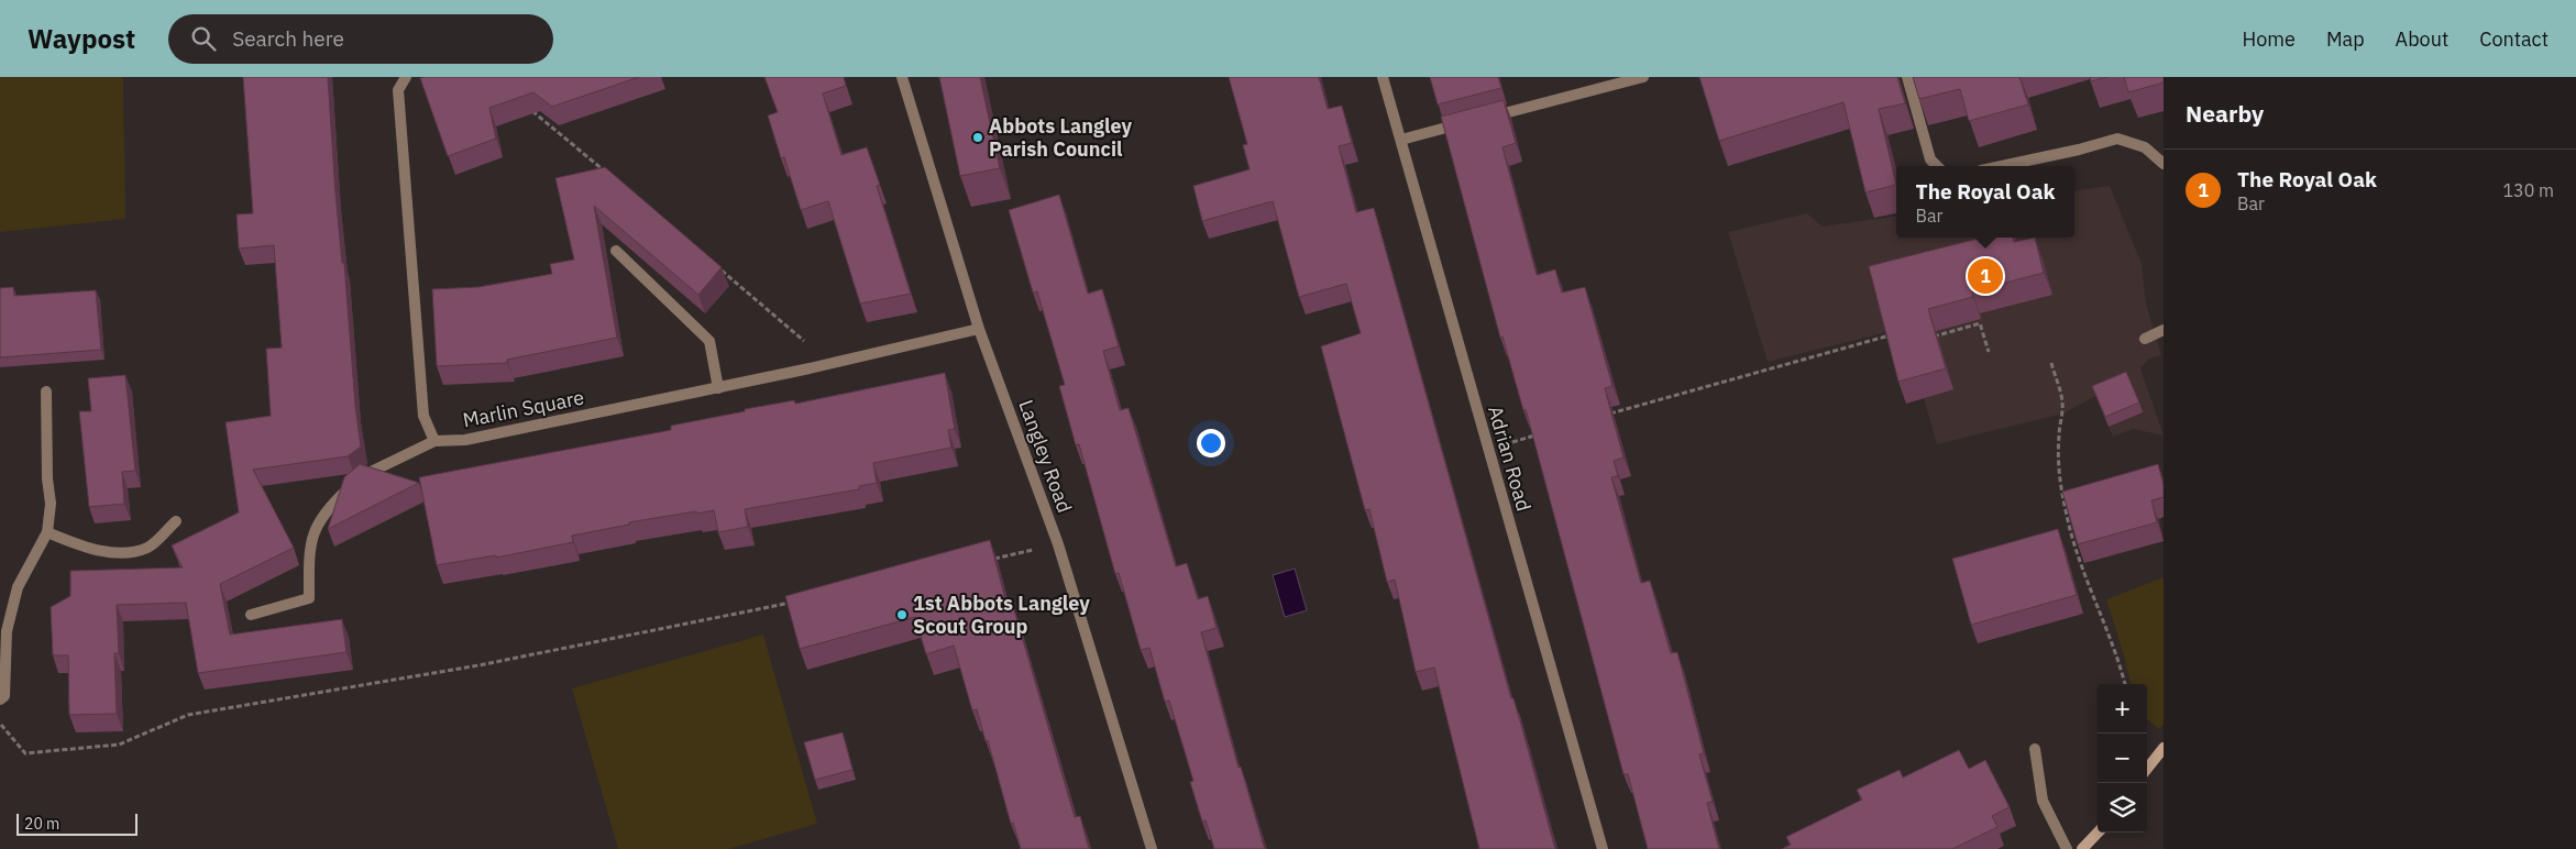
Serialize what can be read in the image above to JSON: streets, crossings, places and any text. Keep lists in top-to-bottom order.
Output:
{
  "streets": {
    "street": ["Marlin Square", "Langley Road", "Adrian Road"]
  },
  "crossings": [
    ["Marlin Square", "Langley Road"]
  ],
  "places": ["Abbots Langley Parish Council", "1st Abbots Langley Scout Group"],
  "scale_bar": "20 m",
  "page": {
    "header": "Waypost",
    "search": "Search here",
    "nav": [
      "Home",
      "Map",
      "About",
      "Contact"
    ],
    "heading": "Nearby",
    "list": [
      {
        "mark": "1",
        "name": "The Royal Oak",
        "note": "Bar",
        "value": "130 m"
      }
    ],
    "popup": ["The Royal Oak", "Bar"],
    "pins": "1",
    "map_buttons": ["+", "−"],
    "scale": "20 m"
  }
}
